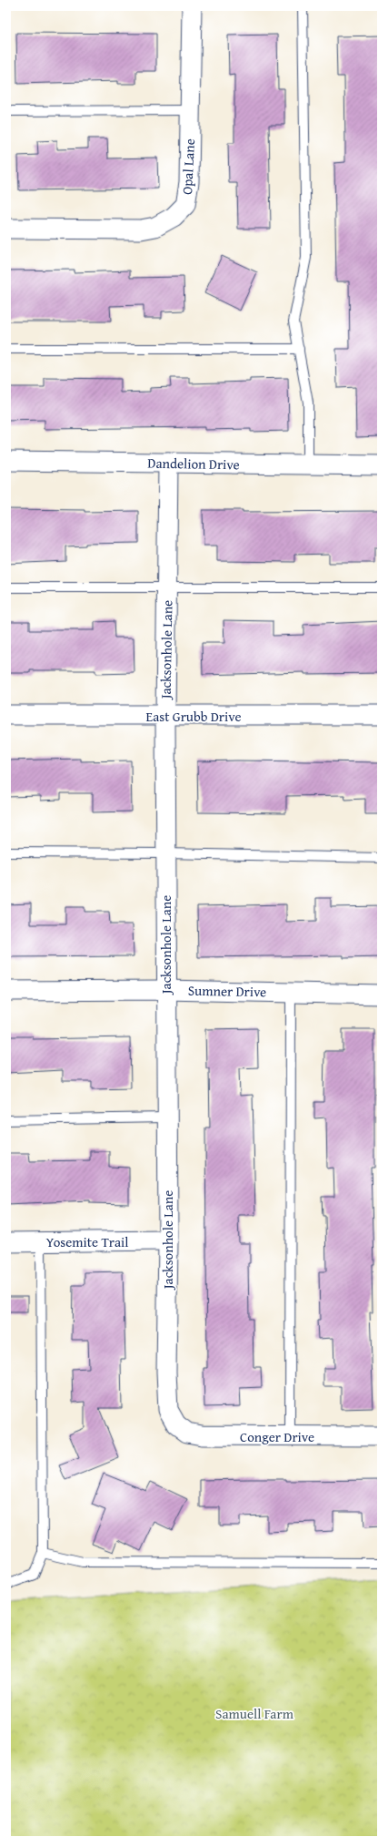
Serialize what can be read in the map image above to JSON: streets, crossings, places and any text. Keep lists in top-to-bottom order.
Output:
{
  "streets": {
    "street": [
      "Opal Lane",
      "Dandelion Drive",
      "Jacksonhole Lane",
      "East Grubb Drive",
      "Sumner Drive",
      "Yosemite Trail",
      "Conger Drive"
    ]
  },
  "crossings": [
    ["Dandelion Drive", "Jacksonhole Lane"],
    ["Jacksonhole Lane", "East Grubb Drive"],
    ["Jacksonhole Lane", "Sumner Drive"],
    ["Jacksonhole Lane", "Yosemite Trail"],
    ["Jacksonhole Lane", "Conger Drive"]
  ],
  "parks": ["Samuell Farm"]
}
